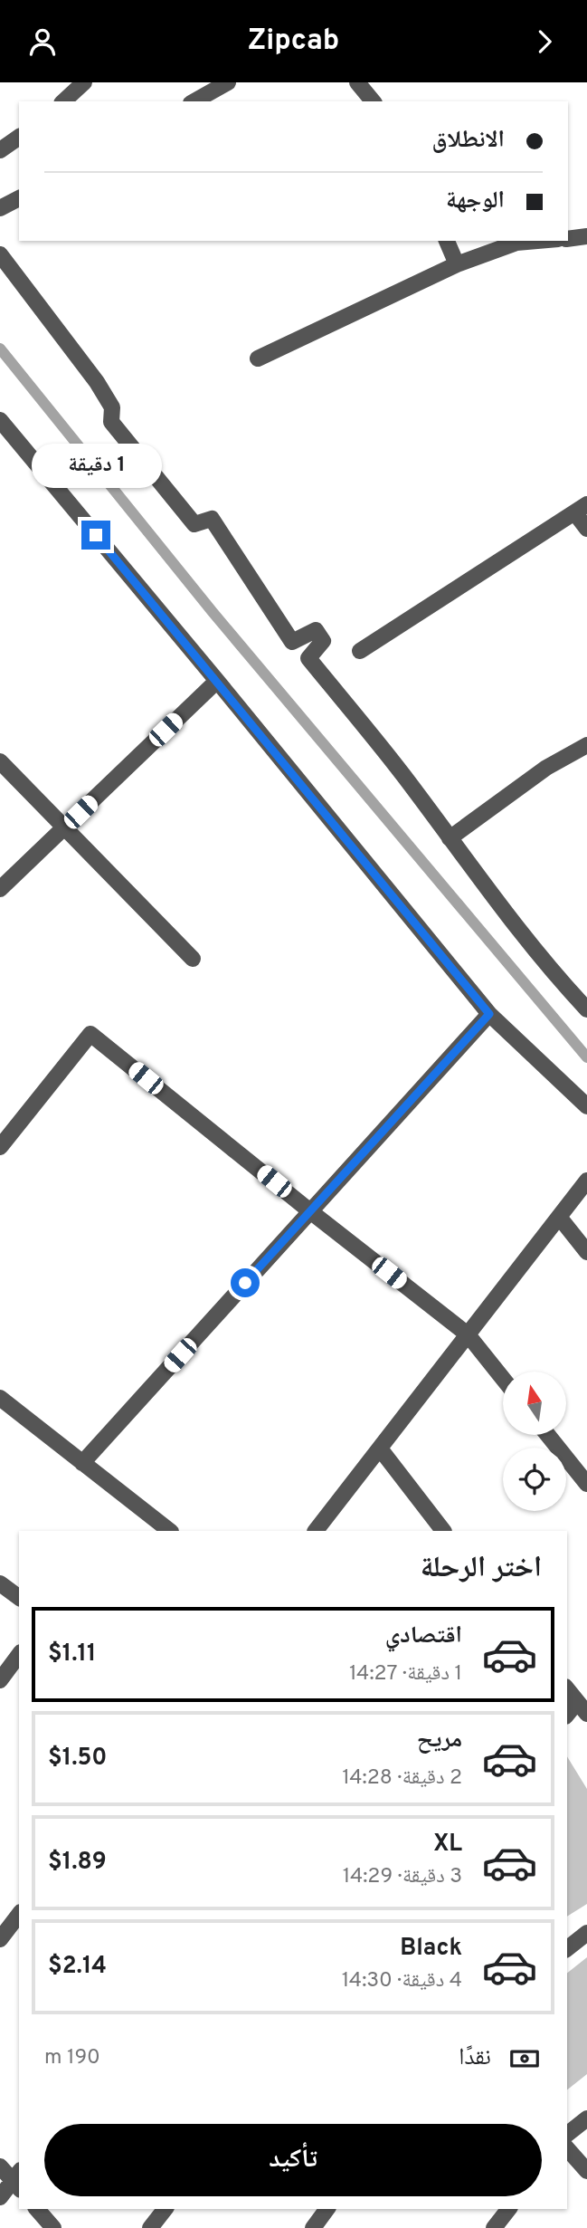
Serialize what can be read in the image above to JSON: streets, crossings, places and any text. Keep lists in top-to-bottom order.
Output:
{
  "north": "top",
  "page": {
    "header": "Zipcab",
    "banner": ["الانطلاق", "الوجهة"],
    "bubble": "1 دقيقة",
    "heading": "اختر الرحلة",
    "list": [
      {
        "name": "اقتصادي",
        "note": "1 دقيقة · 14:27",
        "value": "$1.11"
      },
      {
        "name": "مريح",
        "note": "2 دقيقة · 14:28",
        "value": "$1.50"
      },
      {
        "name": "XL",
        "note": "3 دقيقة · 14:29",
        "value": "$1.89"
      },
      {
        "name": "Black",
        "note": "4 دقيقة · 14:30",
        "value": "$2.14"
      }
    ],
    "pay": ["نقدًا", "190 m"],
    "buttons": "تأكيد"
  }
}
